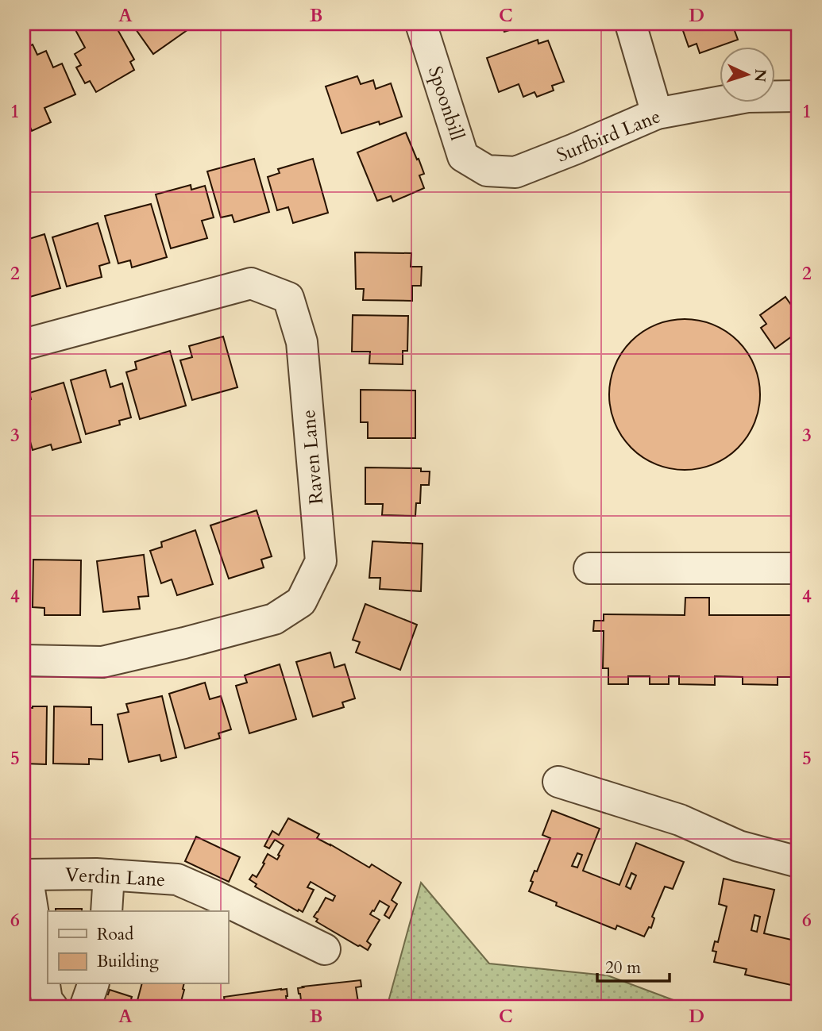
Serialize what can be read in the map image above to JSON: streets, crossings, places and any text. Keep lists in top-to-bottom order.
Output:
{
  "streets": {
    "street": [
      "Spoonbill",
      "Surfbird Lane",
      "Raven Lane",
      "Verdin Lane"
    ]
  },
  "crossings": [
    ["Spoonbill", "Surfbird Lane"]
  ],
  "legend": ["Road", "Building"],
  "scale_bar": "20 m",
  "north": "right",
  "grid": {
    "columns": [
      "A",
      "B",
      "C",
      "D"
    ],
    "rows": [
      "1",
      "2",
      "3",
      "4",
      "5",
      "6"
    ]
  }
}
